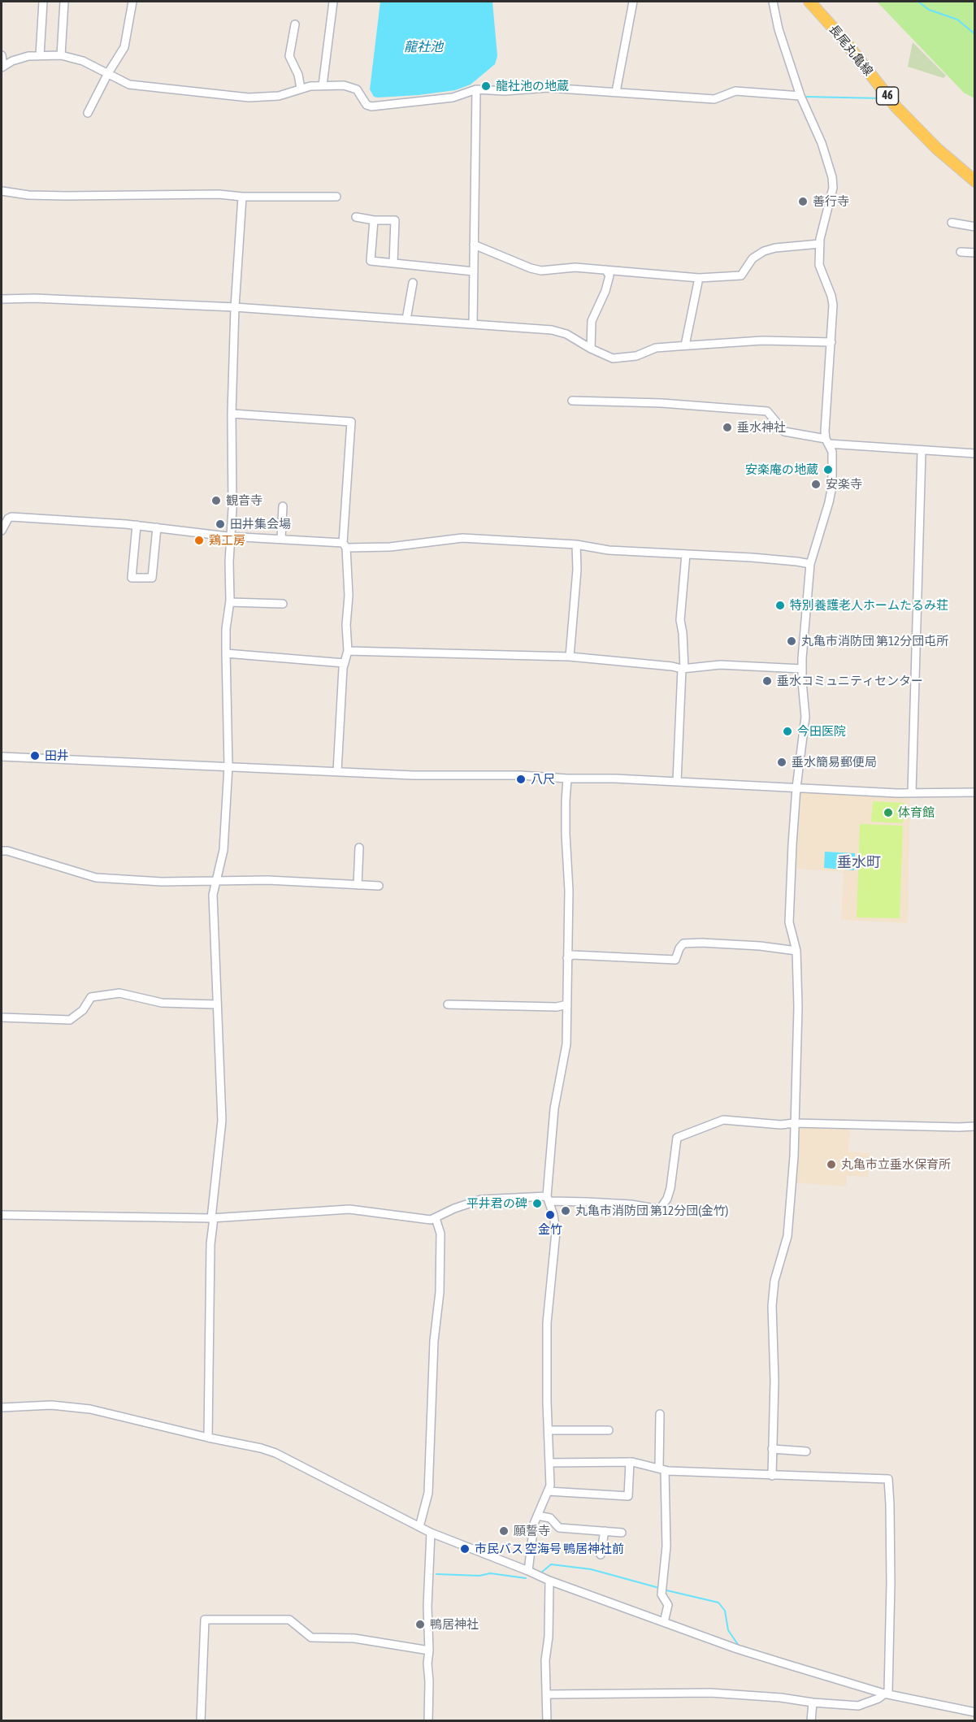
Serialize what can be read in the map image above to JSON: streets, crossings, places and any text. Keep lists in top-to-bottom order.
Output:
{
  "streets": {
    "main road": ["長尾丸亀線", "46"]
  },
  "districts": ["垂水町"],
  "water": ["龍社池"],
  "places": [
    "龍社池の地蔵",
    "善行寺",
    "垂水神社",
    "安楽庵の地蔵",
    "安楽寺",
    "観音寺",
    "田井集会場",
    "鶏工房",
    "特別養護老人ホームたるみ荘",
    "丸亀市消防団 第12分団屯所",
    "垂水コミュニティセンター",
    "今田医院",
    "田井",
    "垂水簡易郵便局",
    "八尺",
    "体育館",
    "丸亀市立垂水保育所",
    "平井君の碑",
    "丸亀市消防団 第12分団(金竹)",
    "金竹",
    "願誓寺",
    "市民バス 空海号 鴨居神社前",
    "鴨居神社"
  ]
}
